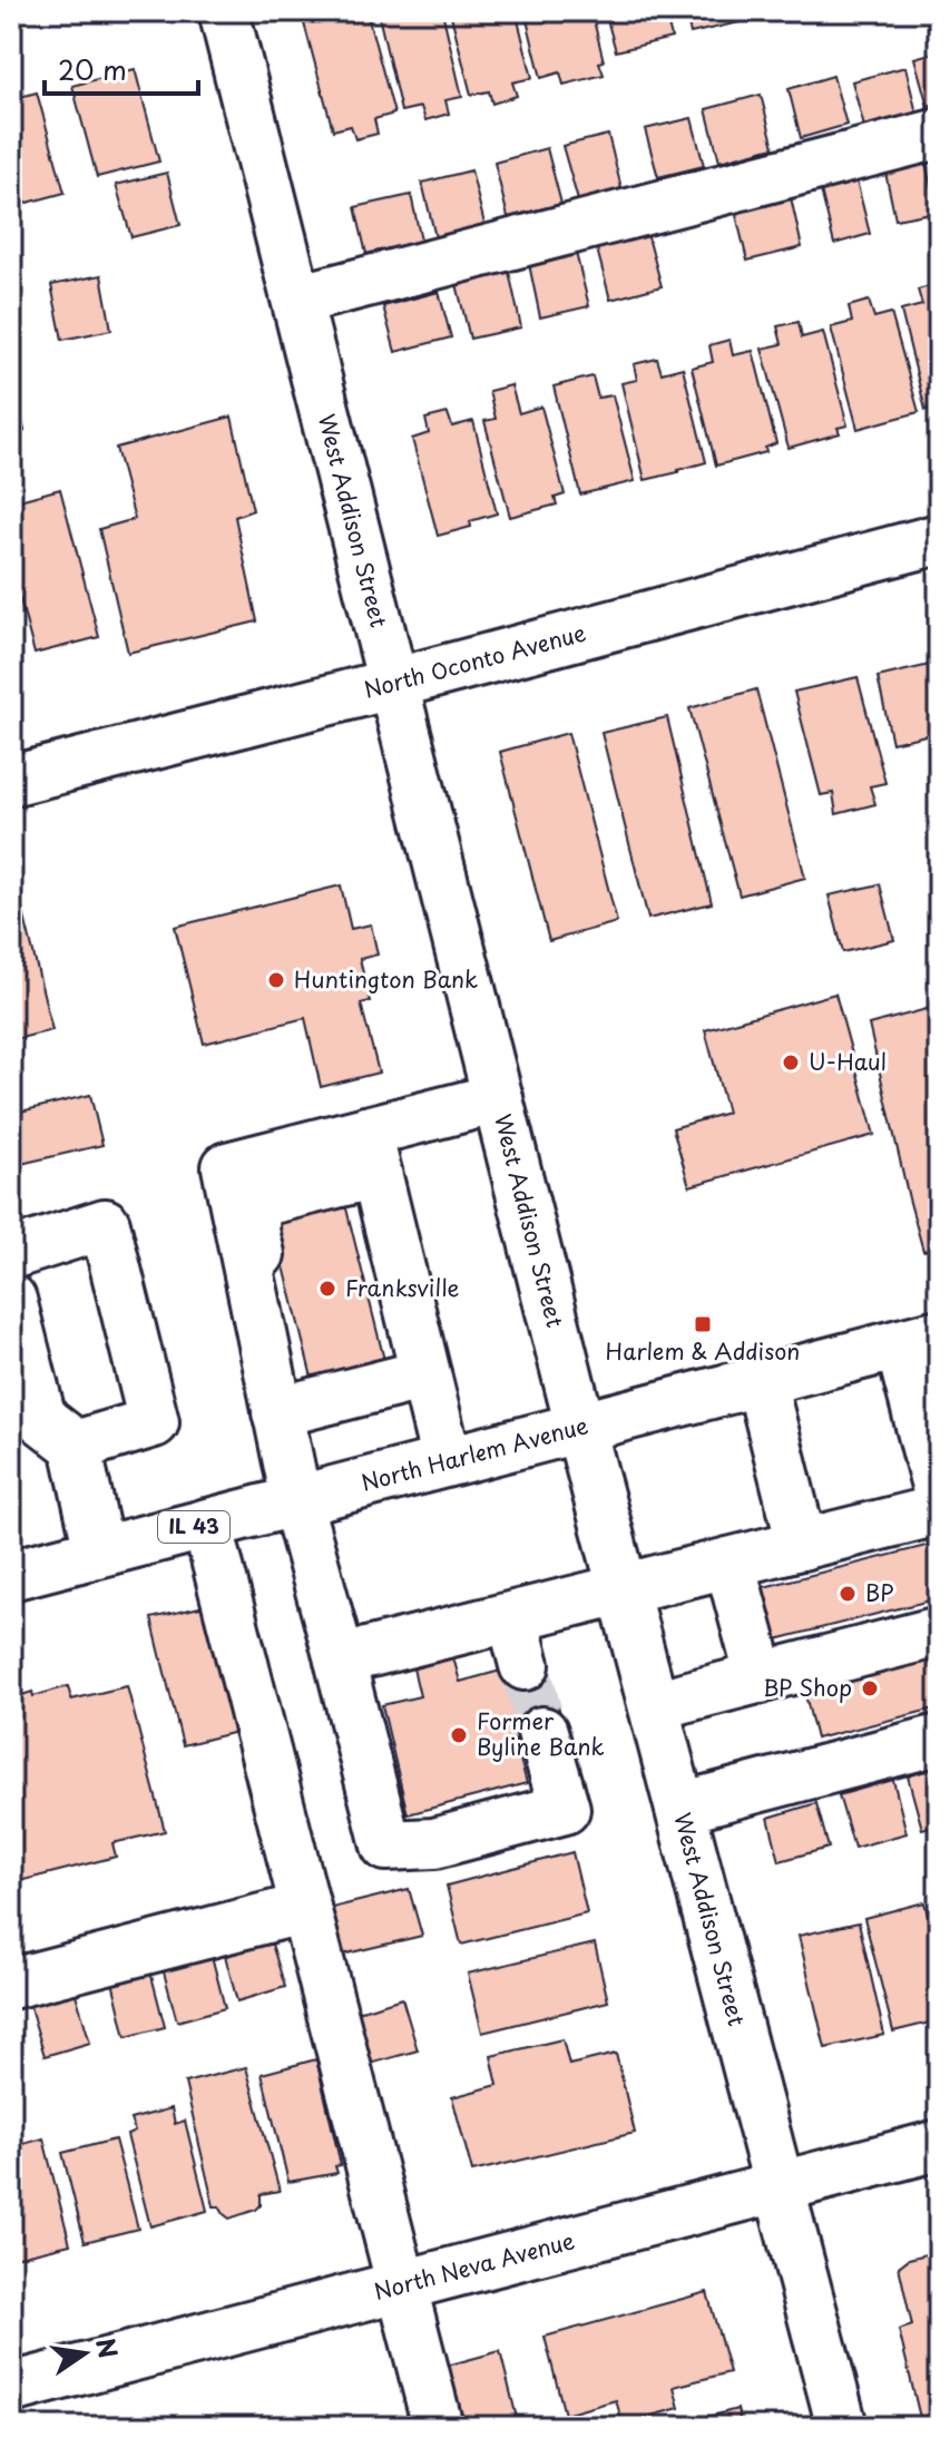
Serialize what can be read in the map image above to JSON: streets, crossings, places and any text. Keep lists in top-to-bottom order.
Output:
{
  "streets": {
    "street": [
      "West Addison Street",
      "North Oconto Avenue",
      "North Harlem Avenue",
      "IL 43",
      "North Neva Avenue"
    ]
  },
  "crossings": [
    ["West Addison Street", "North Oconto Avenue"],
    ["West Addison Street", "North Harlem Avenue"],
    ["West Addison Street", "North Neva Avenue"]
  ],
  "places": {
    "other": [
      "Huntington Bank",
      "U-Haul",
      "Franksville",
      "BP",
      "BP Shop",
      "Former Byline Bank"
    ],
    "transit": ["Harlem & Addison"]
  },
  "scale_bar": "20 m",
  "north": "right"
}
